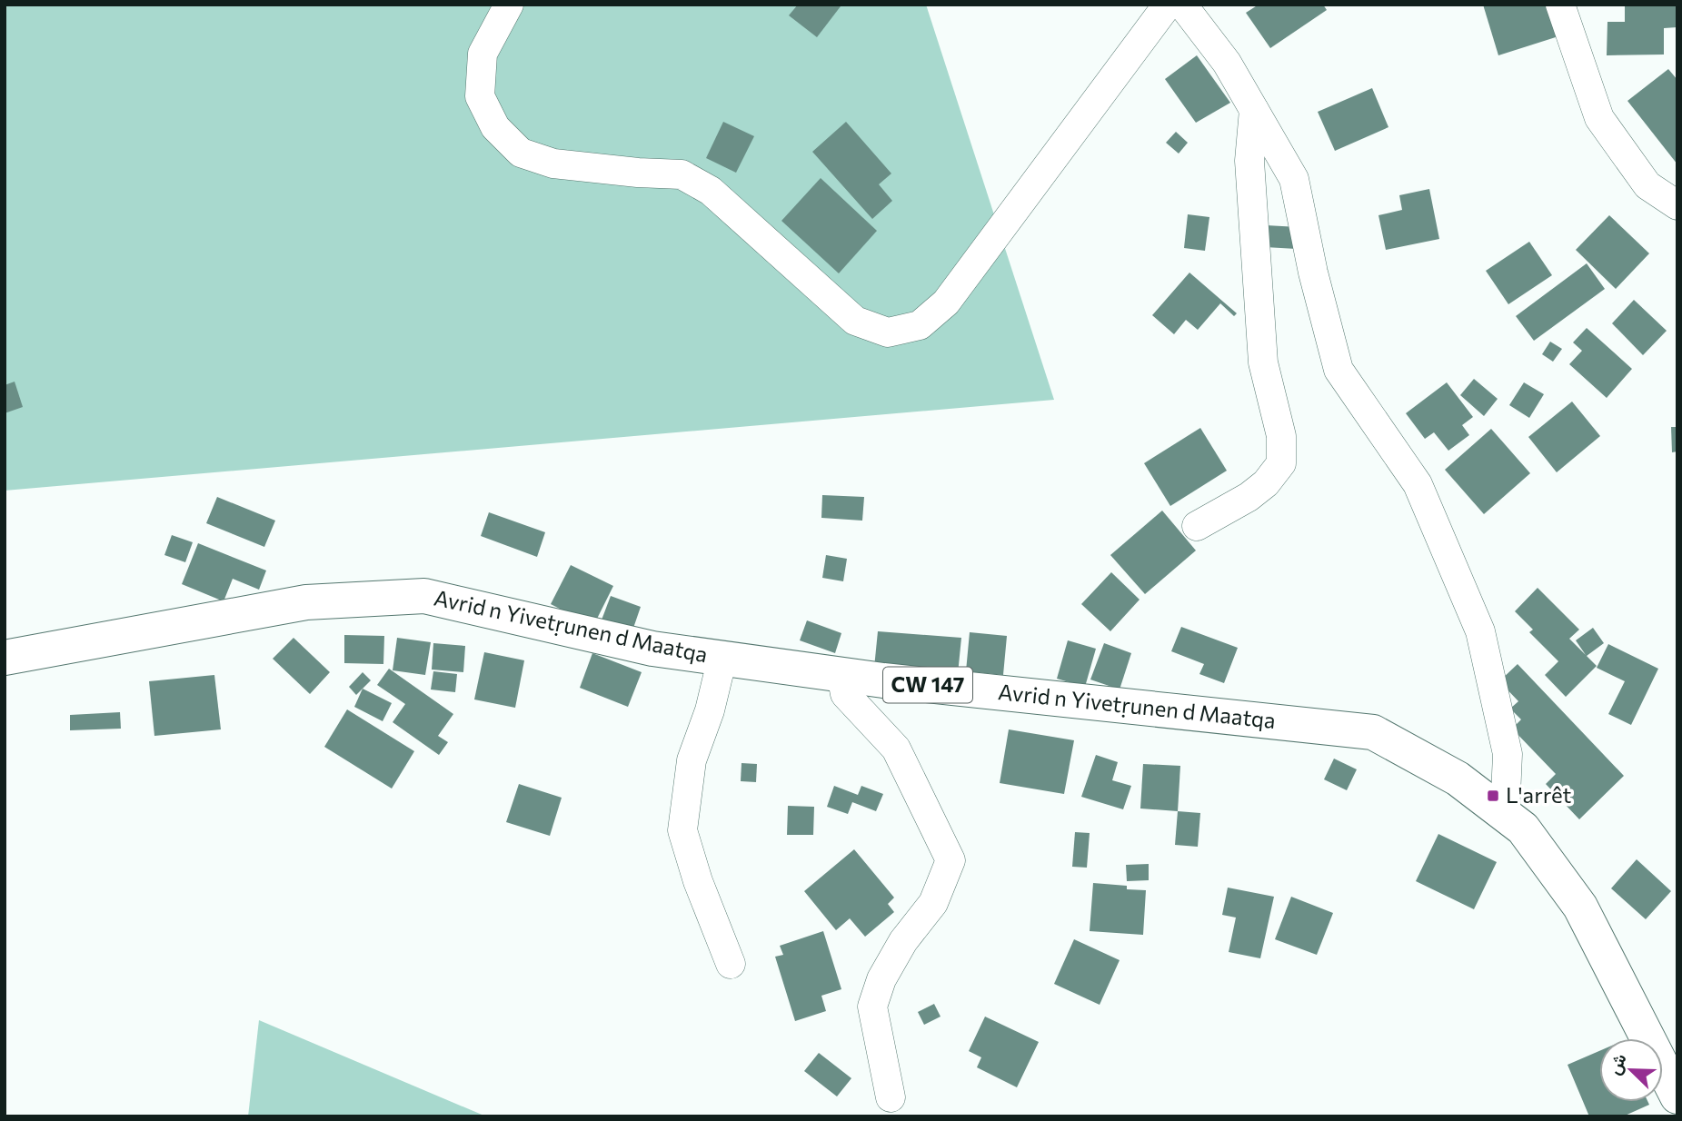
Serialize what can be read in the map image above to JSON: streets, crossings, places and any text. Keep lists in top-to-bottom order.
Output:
{
  "streets": {
    "main road": ["Avrid n Yivetṛunen d Maatqa", "CW 147"]
  },
  "places": {
    "transit": ["L'arrêt"]
  },
  "north": "top left"
}
